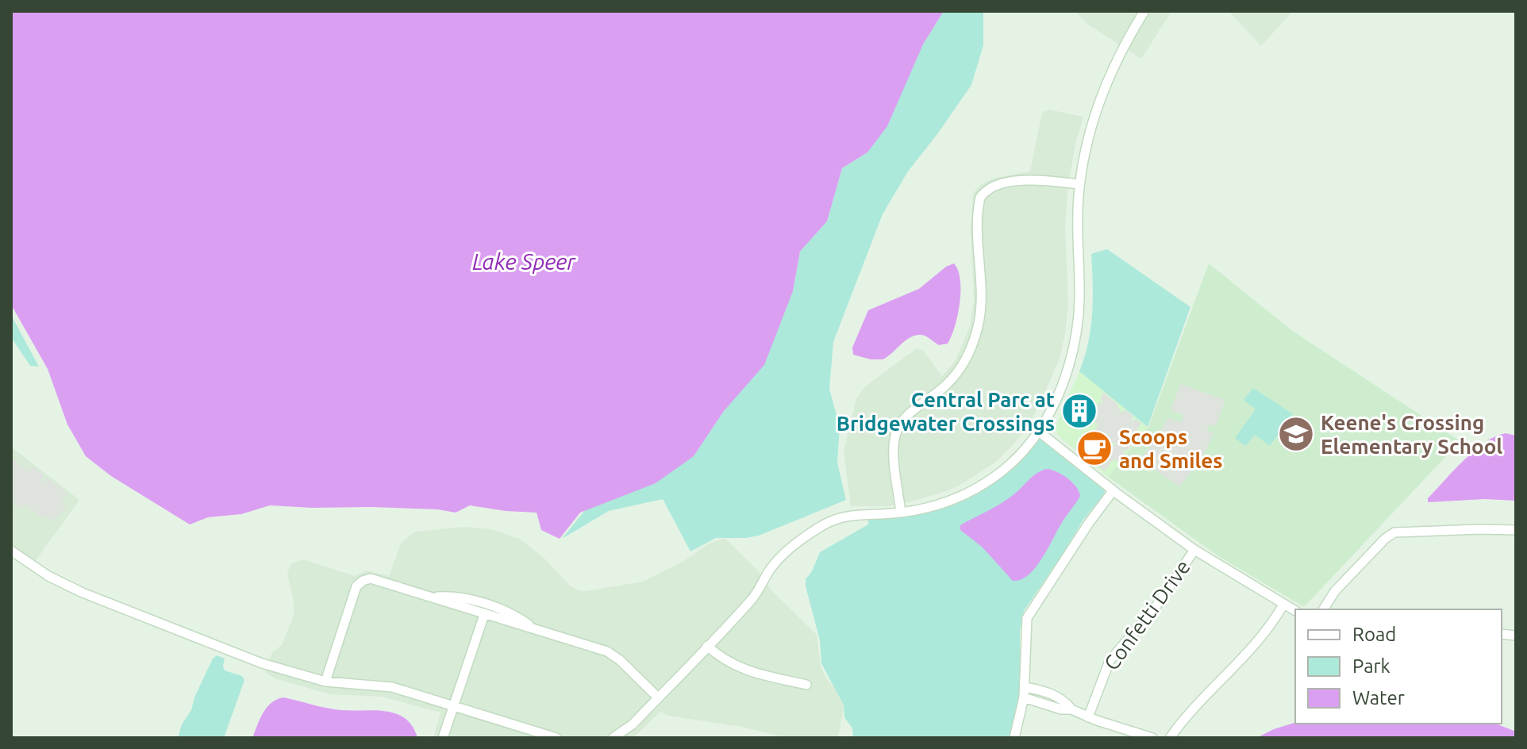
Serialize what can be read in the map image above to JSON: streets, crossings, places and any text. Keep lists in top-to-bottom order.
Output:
{
  "streets": {
    "street": ["Confetti Drive"]
  },
  "water": ["Lake Speer"],
  "places": {
    "building": ["Central Parc at Bridgewater Crossings"],
    "school or university": ["Keene's Crossing Elementary School"],
    "cafe": ["Scoops and Smiles"]
  },
  "legend": ["Road", "Park", "Water"]
}
